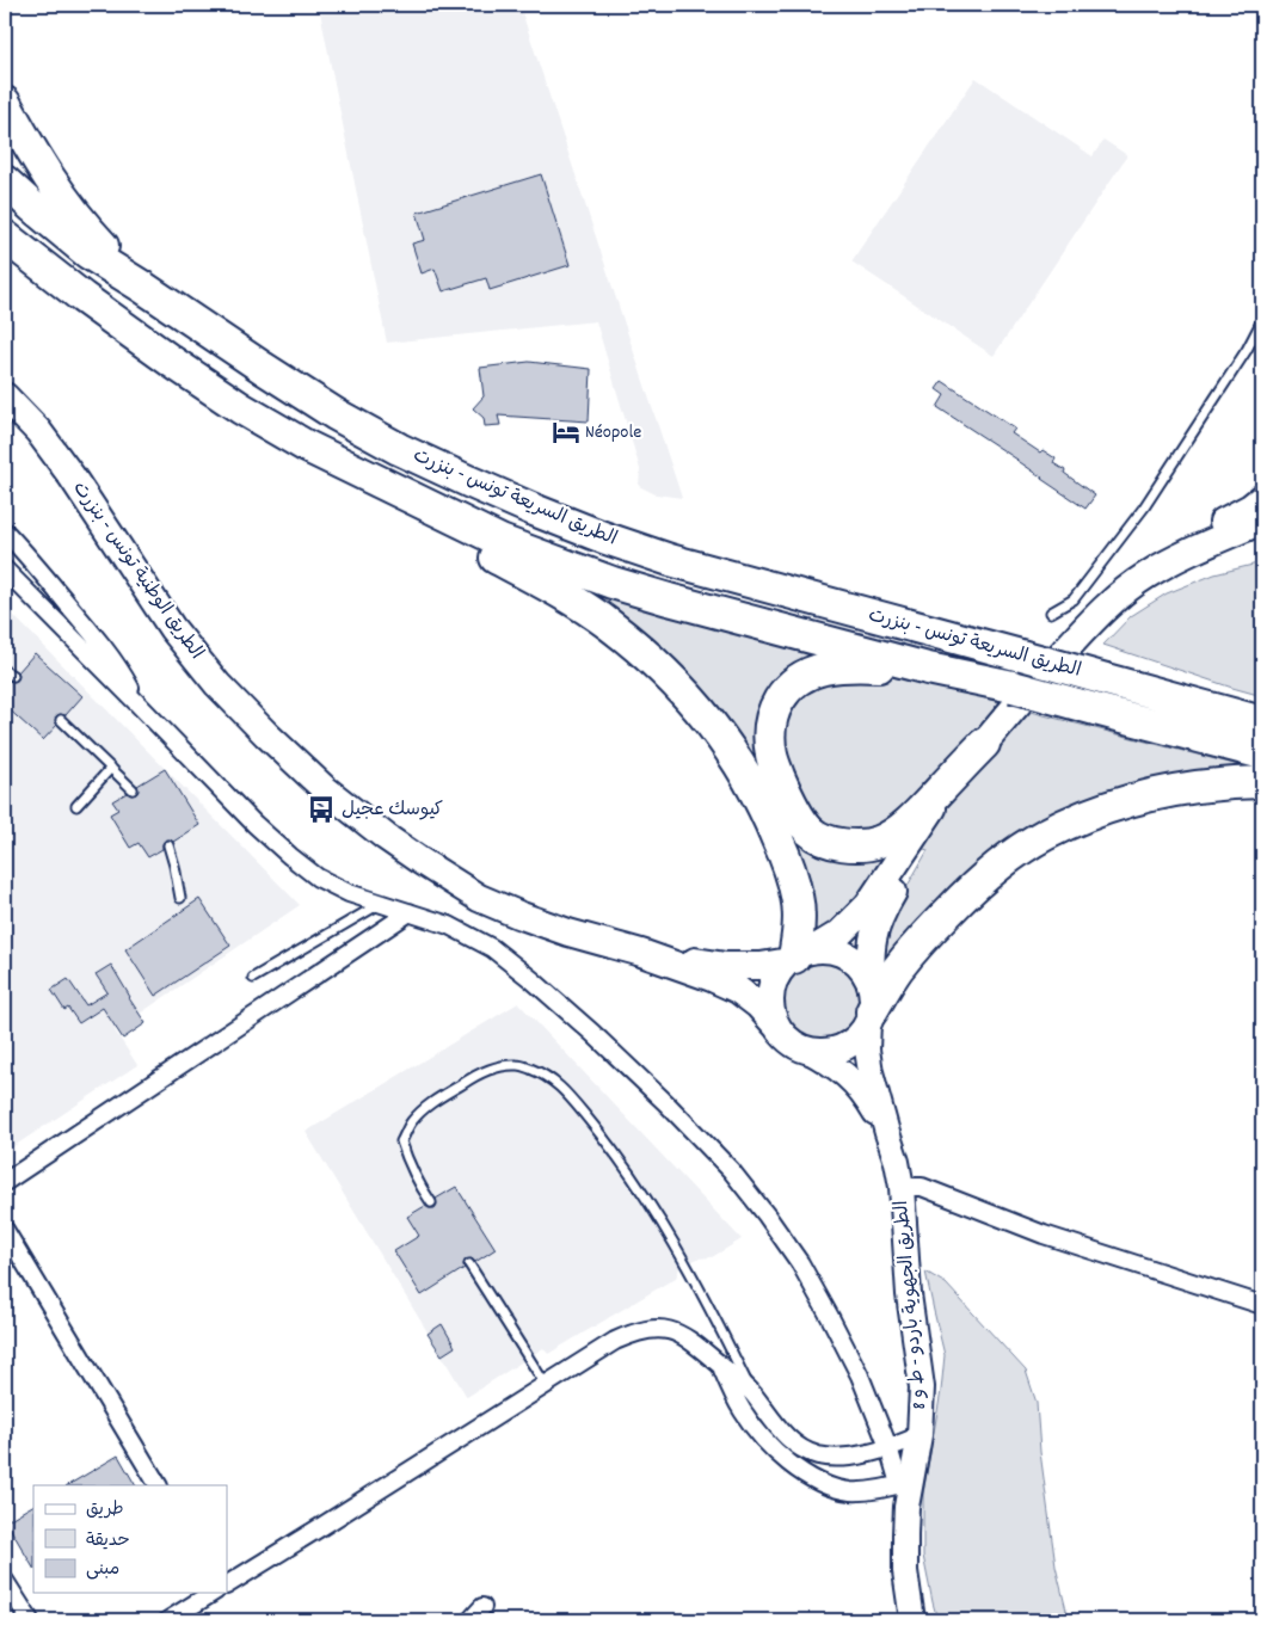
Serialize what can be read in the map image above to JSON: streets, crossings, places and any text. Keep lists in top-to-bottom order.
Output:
{
  "streets": {
    "highway": ["الطريق السريعة تونس - بنزرت"],
    "main road": ["الطريق الوطنية تونس - بنزرت", "الطريق الجهوية باردو - ط و 8"]
  },
  "crossings": [
    ["الطريق الوطنية تونس - بنزرت", "الطريق الجهوية باردو - ط و 8"]
  ],
  "places": {
    "hotel": ["Néopole"],
    "bus stop": ["كيوسك عجيل"]
  },
  "legend": ["طريق", "حديقة", "مبنى"]
}
